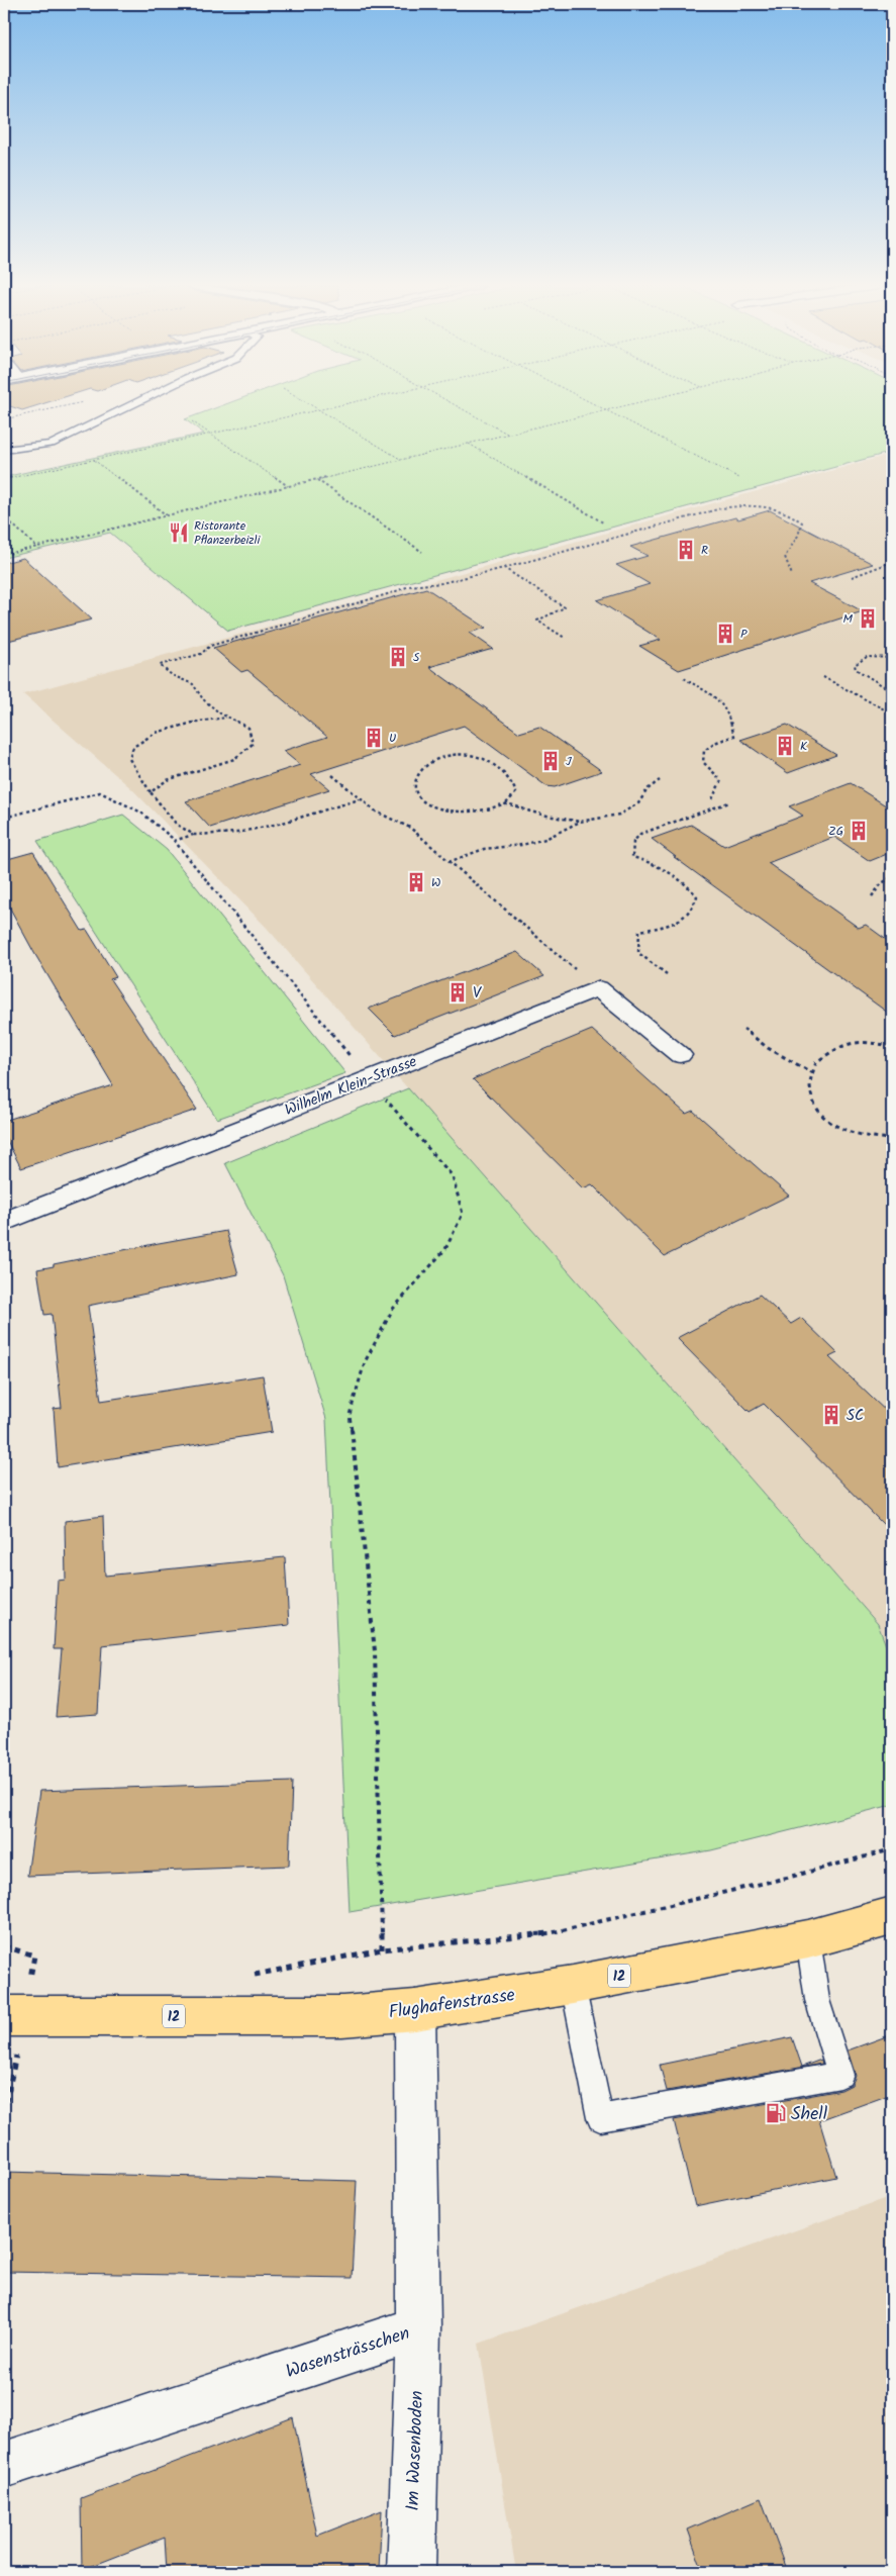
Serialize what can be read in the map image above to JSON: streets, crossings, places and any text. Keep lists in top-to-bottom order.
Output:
{
  "streets": {
    "main road": ["12", "Flughafenstrasse"],
    "street": ["Wilhelm Klein-Strasse", "Wasensträsschen", "Im Wasenboden"]
  },
  "crossings": [
    ["Flughafenstrasse", "Wasensträsschen"],
    ["Wasensträsschen", "Im Wasenboden"]
  ],
  "places": {
    "restaurant": ["Ristorante Pflanzerbeizli"],
    "building": [
      "R",
      "M",
      "P",
      "S",
      "U",
      "K",
      "J",
      "ZG",
      "W",
      "V",
      "SC"
    ],
    "fuel station": ["Shell"]
  }
}
